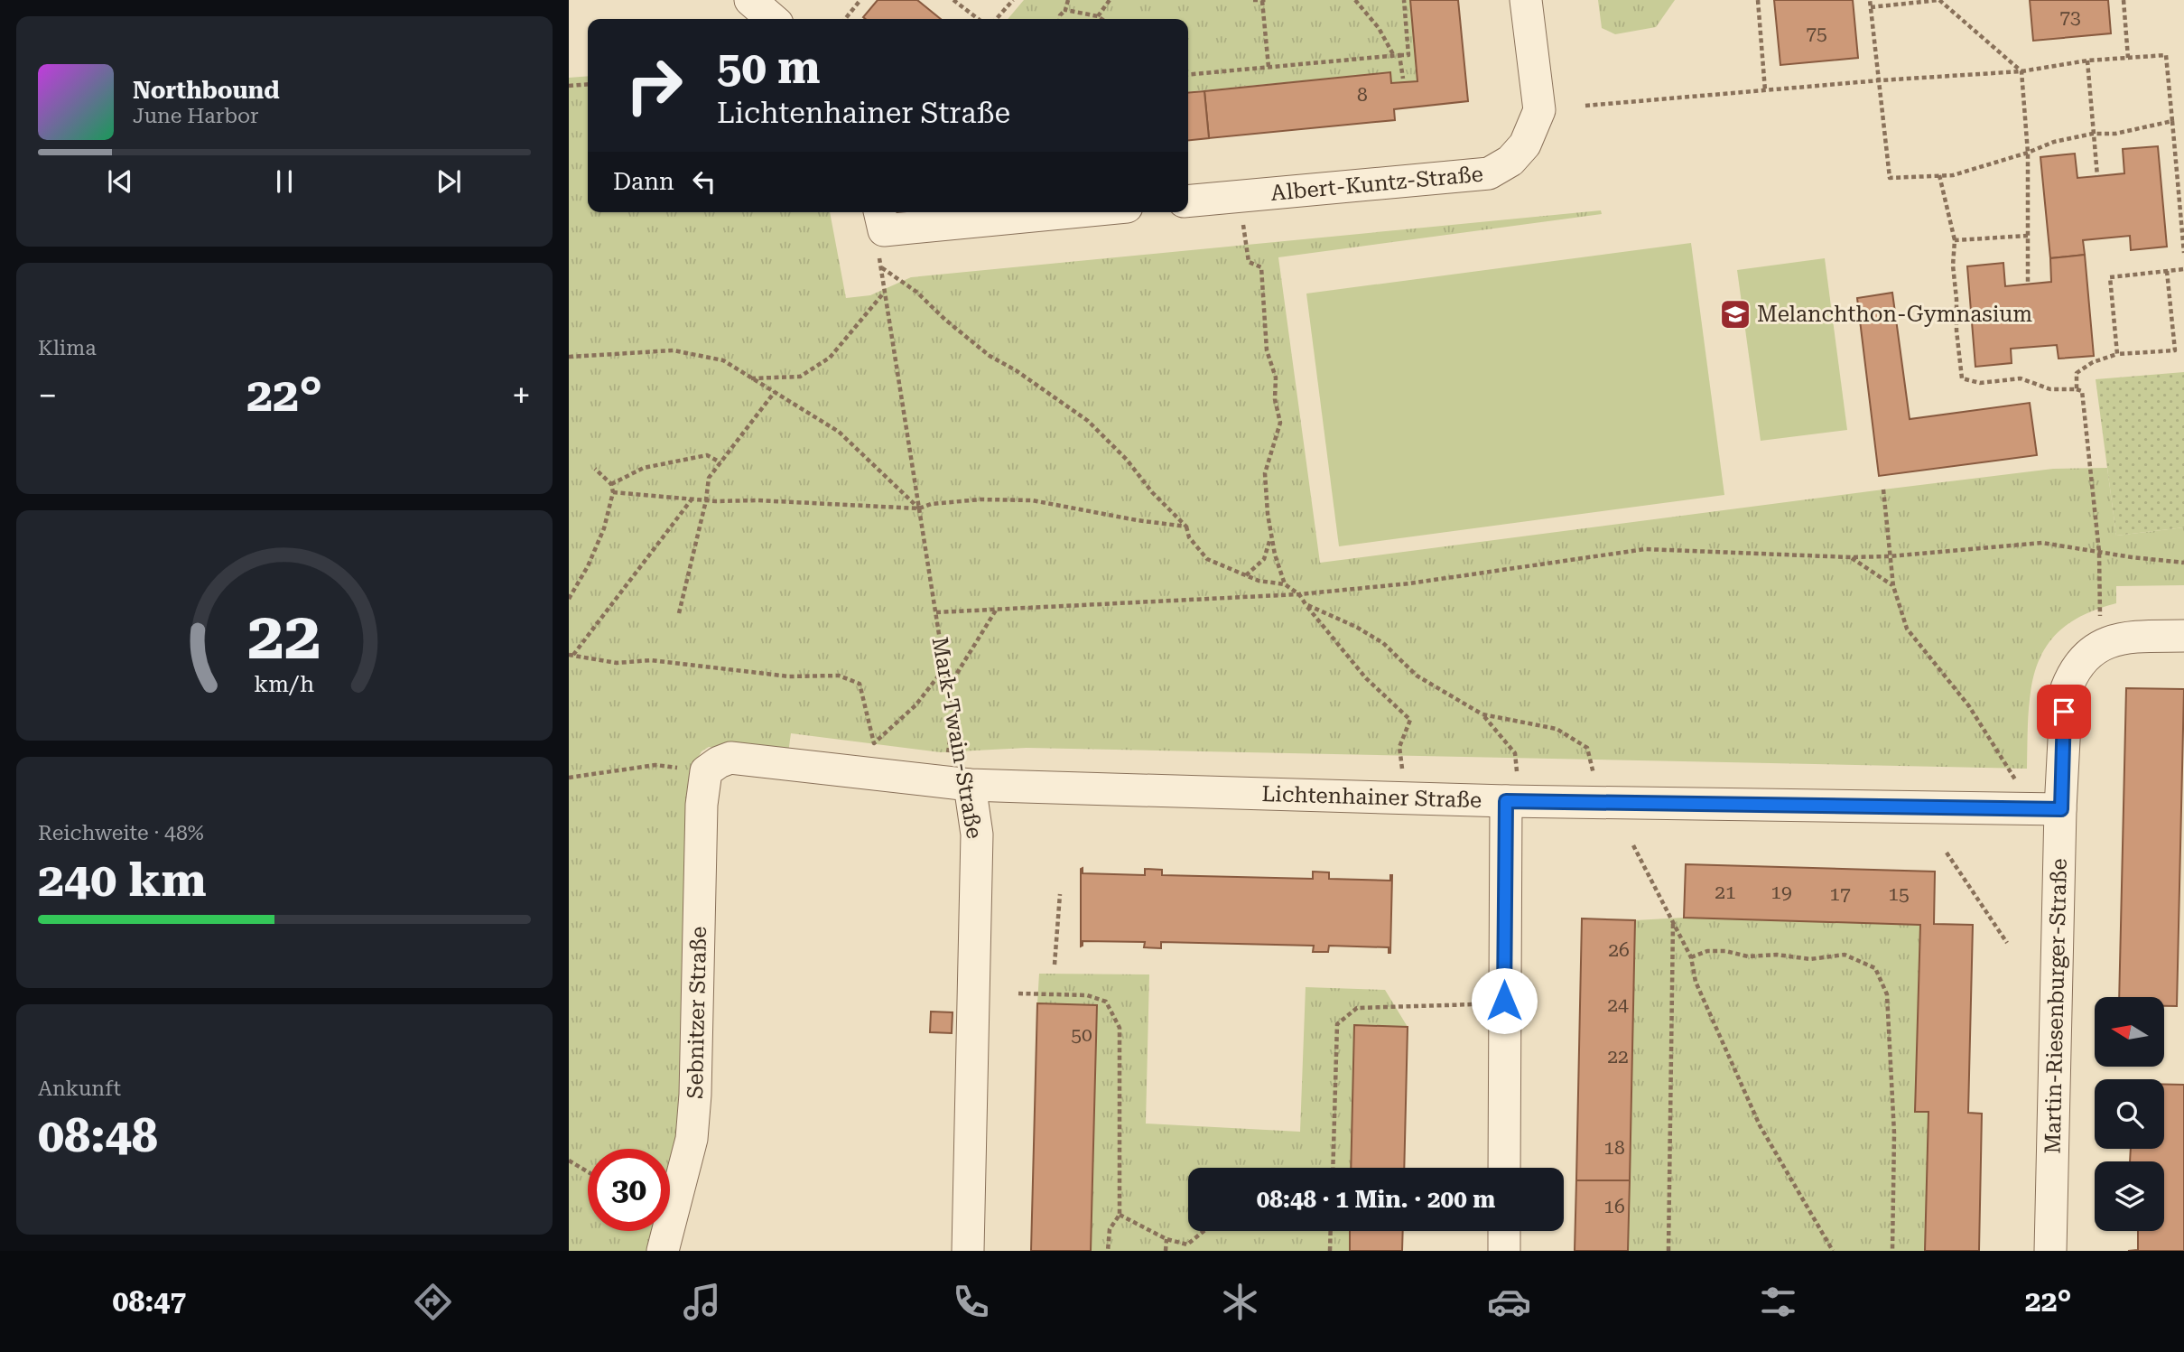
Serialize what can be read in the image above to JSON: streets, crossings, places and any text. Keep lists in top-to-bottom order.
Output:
{
  "streets": {
    "street": [
      "Albert-Kuntz-Straße",
      "Mark-Twain-Straße",
      "Lichtenhainer Straße",
      "Martin-Riesenburger-Straße",
      "Sebnitzer Straße"
    ]
  },
  "crossings": [
    ["Mark-Twain-Straße", "Lichtenhainer Straße"],
    ["Lichtenhainer Straße", "Martin-Riesenburger-Straße"]
  ],
  "places": {
    "school or university": ["Melanchthon-Gymnasium"]
  },
  "house_numbers": [
    "73",
    "75",
    "8",
    "21",
    "19",
    "17",
    "15",
    "26",
    "24",
    "50",
    "22",
    "18",
    "16"
  ],
  "north": "left",
  "page": {
    "turn": ["50 m", "Lichtenhainer Straße"],
    "song": ["Northbound", "June Harbor"],
    "then": "Dann",
    "tile": [
      "Klima",
      ["Reichweite · 48%", "240 km"],
      ["Ankunft", "08:48"]
    ],
    "heat": ["−", "22°", "+"],
    "limit": "30",
    "trip": "08:48 · 1 Min. · 200 m",
    "tabs": ["08:47", "22°"],
    "gauge": ["22", "km/h"]
  }
}
